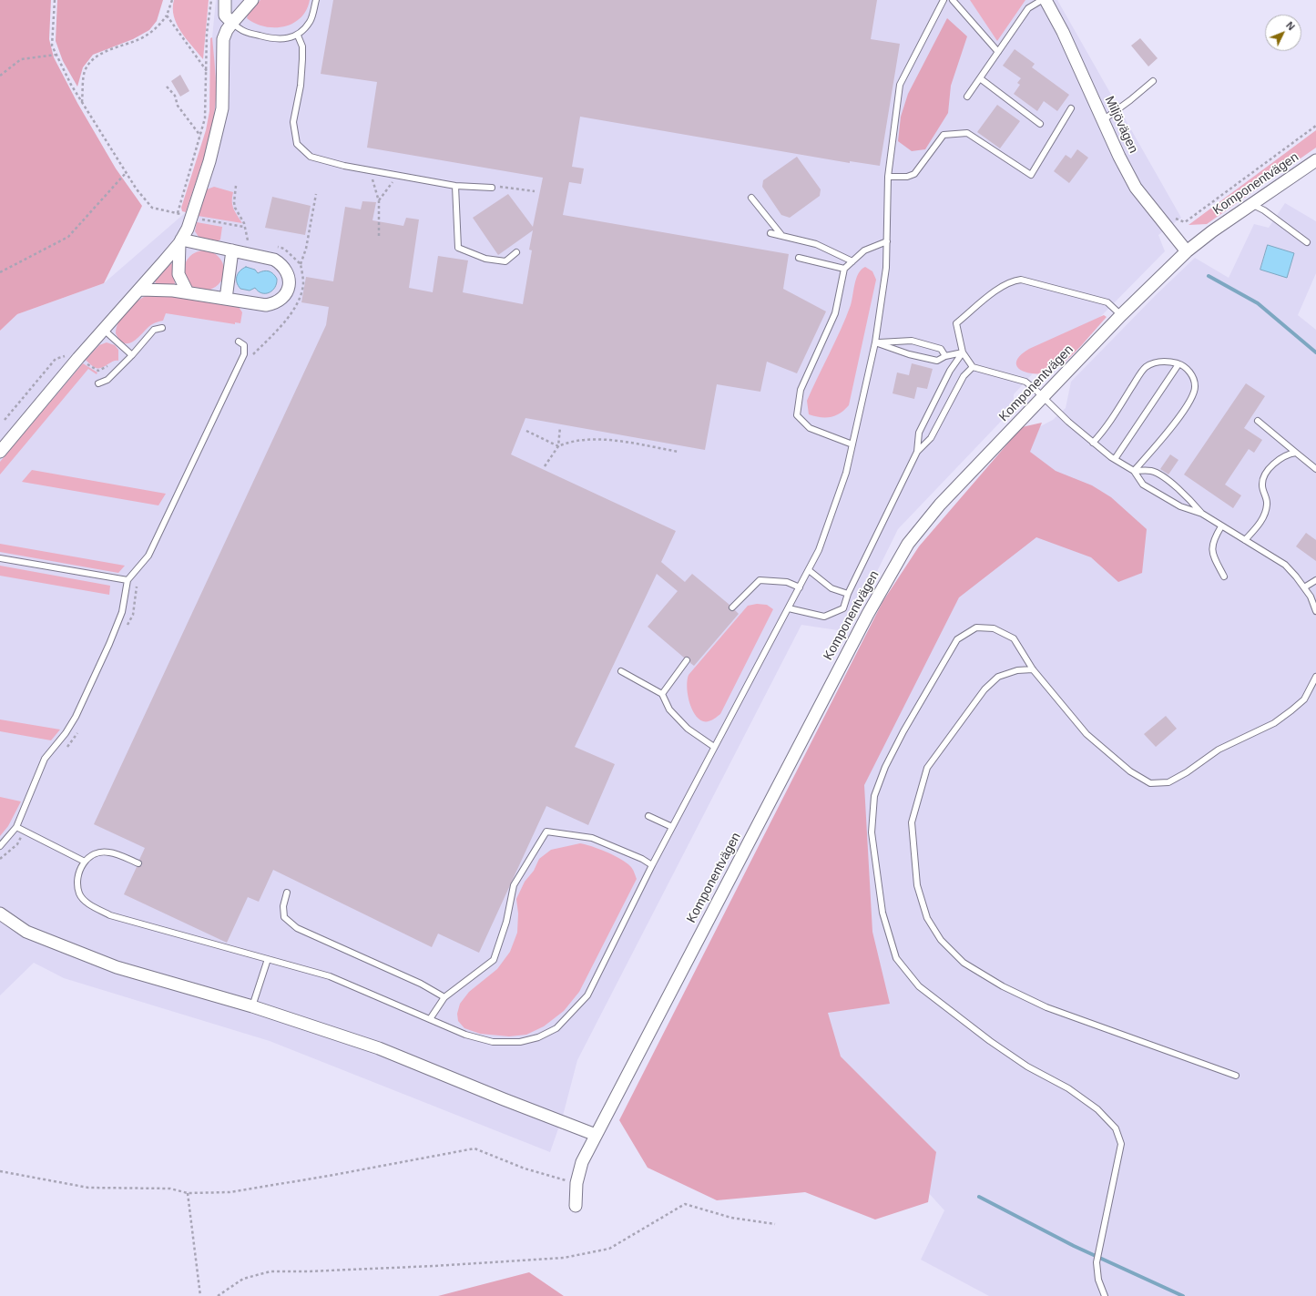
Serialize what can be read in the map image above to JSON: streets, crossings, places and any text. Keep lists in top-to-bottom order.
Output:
{
  "streets": {
    "street": ["Miljövägen", "Komponentvägen"]
  },
  "crossings": [
    ["Miljövägen", "Komponentvägen"]
  ],
  "north": "top right"
}
